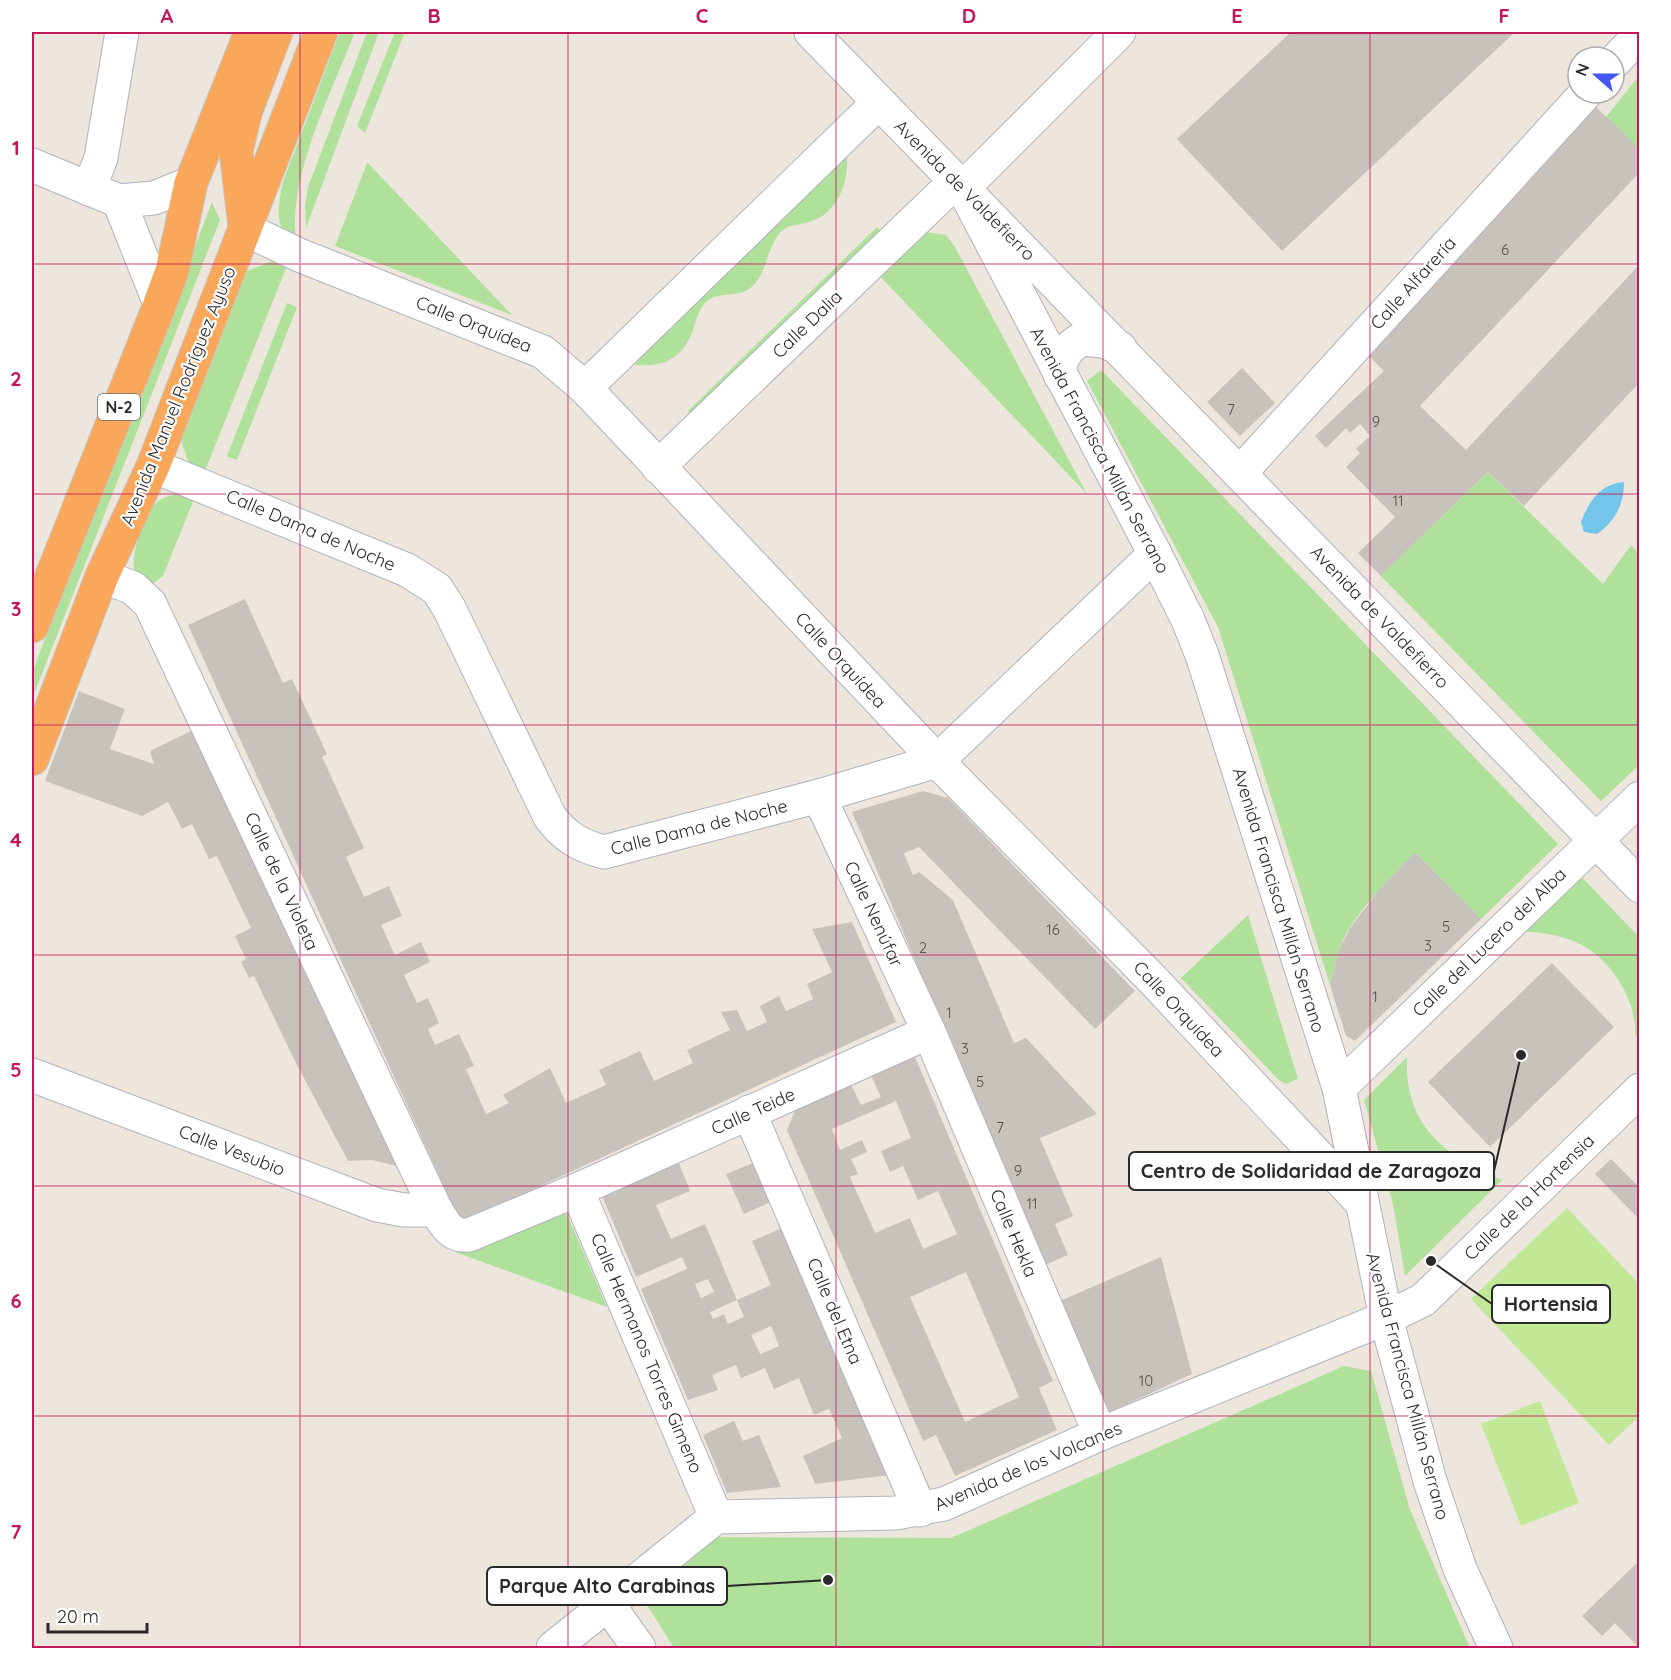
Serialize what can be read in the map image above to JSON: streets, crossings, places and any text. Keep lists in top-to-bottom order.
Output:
{
  "streets": {
    "highway": ["Avenida Manuel Rodríguez Ayuso", "N-2"],
    "street": [
      "Avenida de Valdefierro",
      "Calle Alfarería",
      "Calle Orquídea",
      "Calle Dalia",
      "Avenida Francisca Millán Serrano",
      "Calle Dama de Noche",
      "Calle de la Violeta",
      "Calle Nenúfar",
      "Calle del Lucero del Alba",
      "Calle Teide",
      "Calle Vesubio",
      "Calle de la Hortensia",
      "Calle Hekla",
      "Calle del Etna",
      "Calle Hermanos Torres Gimeno",
      "Avenida de los Volcanes"
    ]
  },
  "crossings": [
    ["Avenida de Valdefierro", "Calle Alfarería"],
    ["Avenida de Valdefierro", "Calle Dalia"],
    ["Avenida de Valdefierro", "Avenida Francisca Millán Serrano"],
    ["Avenida de Valdefierro", "Calle del Lucero del Alba"],
    ["Calle Orquídea", "Calle Dalia"],
    ["Calle Orquídea", "Avenida Manuel Rodríguez Ayuso"],
    ["Calle Orquídea", "Avenida Francisca Millán Serrano"],
    ["Calle Orquídea", "Calle Dama de Noche"],
    ["Calle Dalia", "Avenida Francisca Millán Serrano"],
    ["Avenida Manuel Rodríguez Ayuso", "Calle Dama de Noche"],
    ["Avenida Manuel Rodríguez Ayuso", "Calle de la Violeta"],
    ["Avenida Francisca Millán Serrano", "Calle Dama de Noche"],
    ["Avenida Francisca Millán Serrano", "Calle del Lucero del Alba"],
    ["Avenida Francisca Millán Serrano", "Calle de la Hortensia"],
    ["Avenida Francisca Millán Serrano", "Avenida de los Volcanes"],
    ["Calle Dama de Noche", "Calle Nenúfar"],
    ["Calle de la Violeta", "Calle Teide"],
    ["Calle de la Violeta", "Calle Vesubio"],
    ["Calle de la Violeta", "Calle Hermanos Torres Gimeno"],
    ["Calle Nenúfar", "Calle Teide"],
    ["Calle Nenúfar", "Calle Hekla"],
    ["Calle Teide", "Calle Hekla"],
    ["Calle Teide", "Calle del Etna"],
    ["Calle Teide", "Calle Hermanos Torres Gimeno"],
    ["Calle de la Hortensia", "Avenida de los Volcanes"],
    ["Calle Hekla", "Avenida de los Volcanes"],
    ["Calle del Etna", "Avenida de los Volcanes"],
    ["Calle Hermanos Torres Gimeno", "Avenida de los Volcanes"]
  ],
  "places": ["Centro de Solidaridad de Zaragoza", "Hortensia", "Parque Alto Carabinas"],
  "house_numbers": [
    "6",
    "7",
    "9",
    "11",
    "5",
    "16",
    "3",
    "2",
    "1",
    "1",
    "3",
    "5",
    "7",
    "9",
    "11",
    "10"
  ],
  "scale_bar": "20 m",
  "north": "left",
  "grid": {
    "columns": [
      "A",
      "B",
      "C",
      "D",
      "E",
      "F"
    ],
    "rows": [
      "1",
      "2",
      "3",
      "4",
      "5",
      "6",
      "7"
    ]
  }
}
